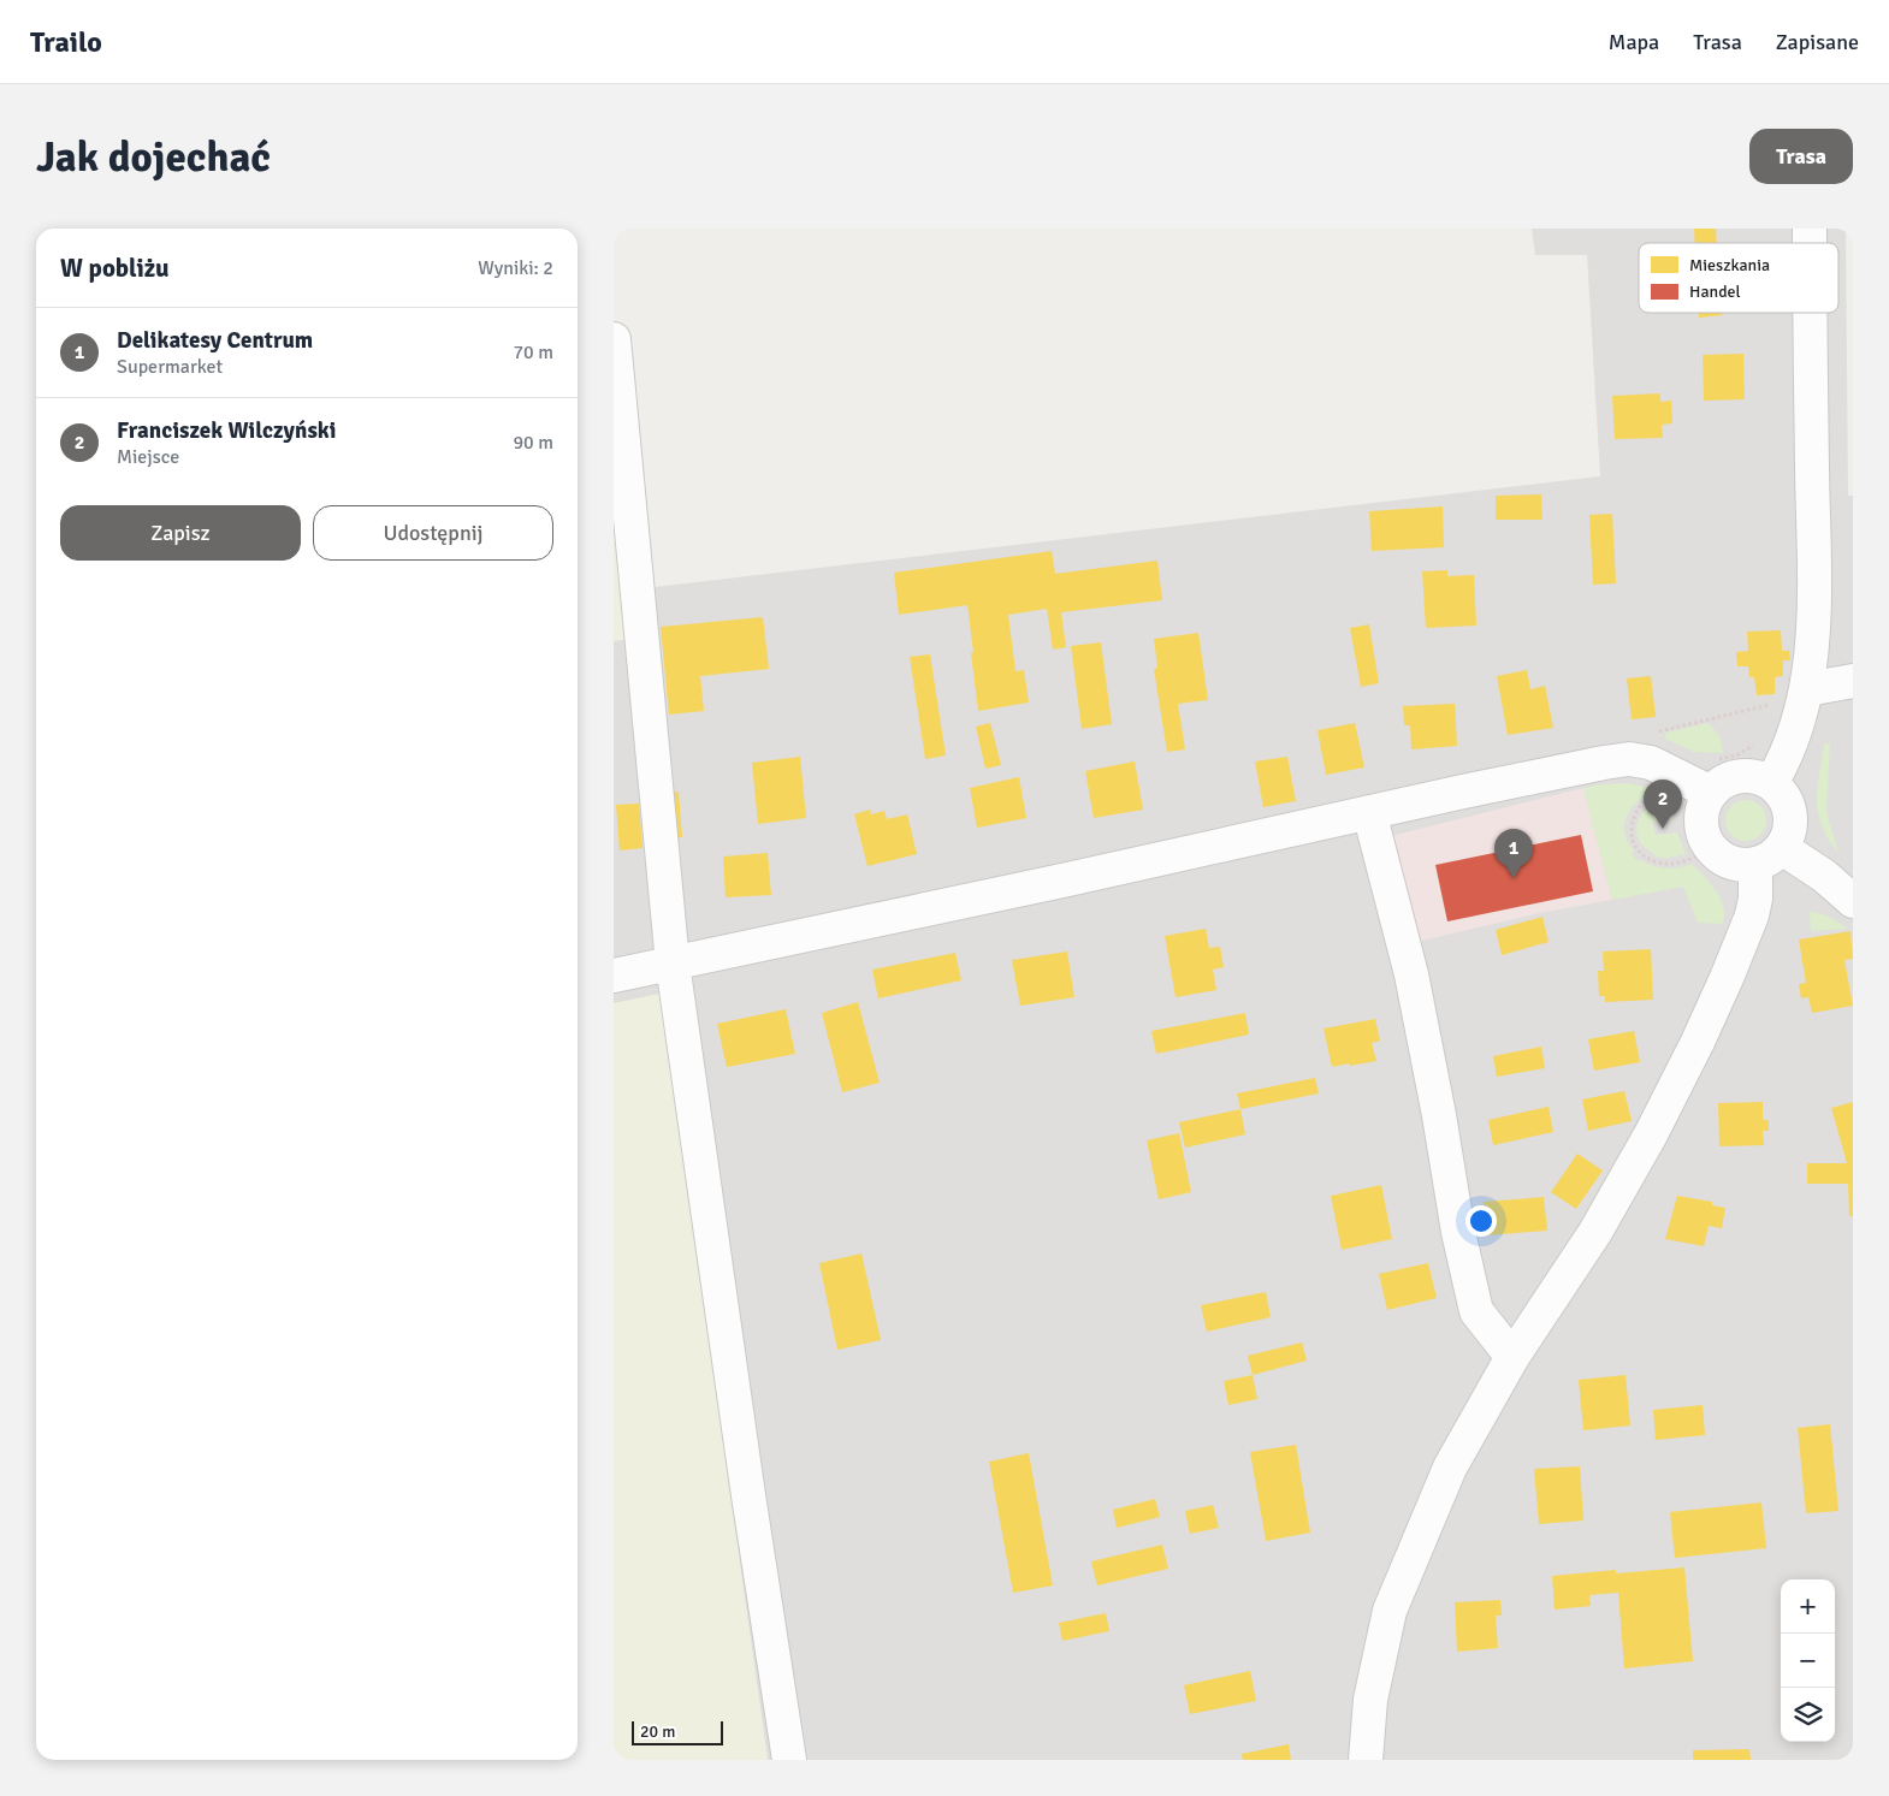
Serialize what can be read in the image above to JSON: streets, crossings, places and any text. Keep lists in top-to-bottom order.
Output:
{
  "legend": ["Mieszkania", "Handel"],
  "scale_bar": "20 m",
  "page": {
    "header": "Trailo",
    "nav": ["Mapa", "Trasa", "Zapisane"],
    "buttons": [
      "Trasa",
      ["Zapisz", "Udostępnij"]
    ],
    "title": "Jak dojechać",
    "heading": ["W pobliżu", "Wyniki: 2"],
    "list": [
      {
        "mark": "1",
        "name": "Delikatesy Centrum",
        "note": "Supermarket",
        "value": "70 m"
      },
      {
        "mark": "2",
        "name": "Franciszek Wilczyński",
        "note": "Miejsce",
        "value": "90 m"
      }
    ],
    "pins": ["2", "1"],
    "map_buttons": ["+", "−"],
    "scale": "20 m"
  }
}
